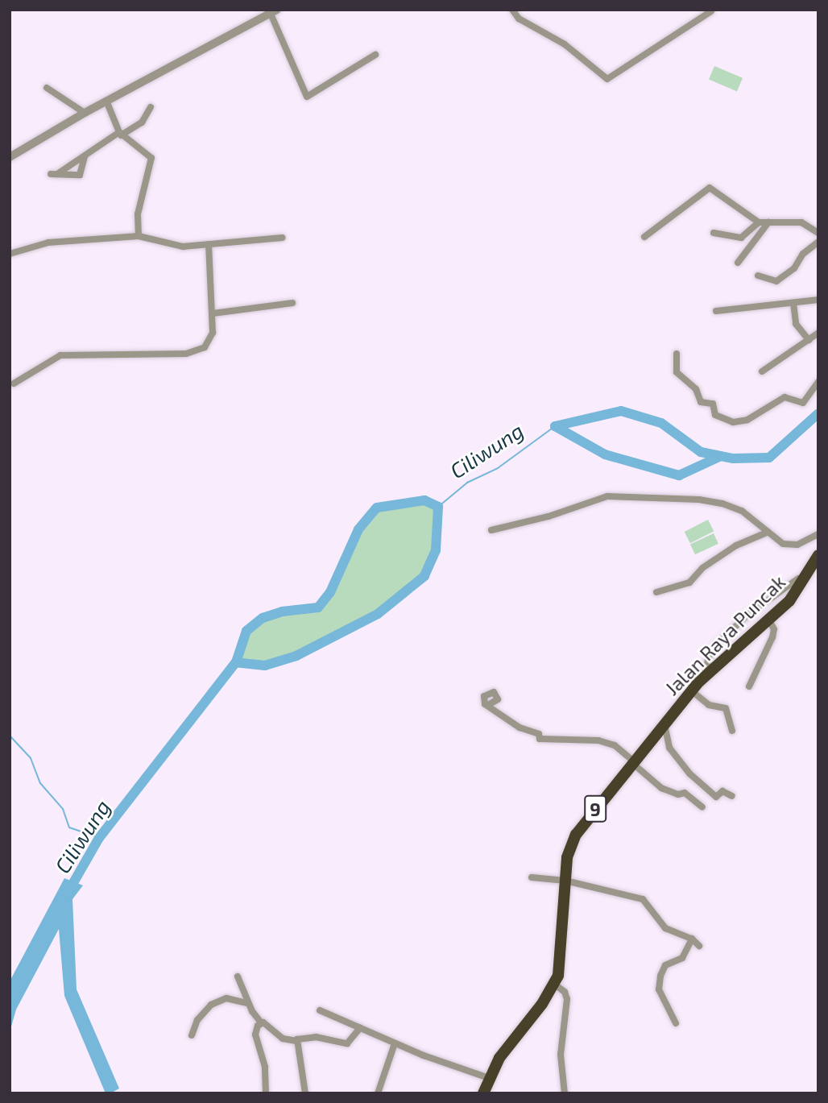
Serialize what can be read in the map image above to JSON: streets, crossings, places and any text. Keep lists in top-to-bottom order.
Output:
{
  "streets": {
    "highway": ["Jalan Raya Puncak", "9"]
  },
  "water": ["Ciliwung"]
}
